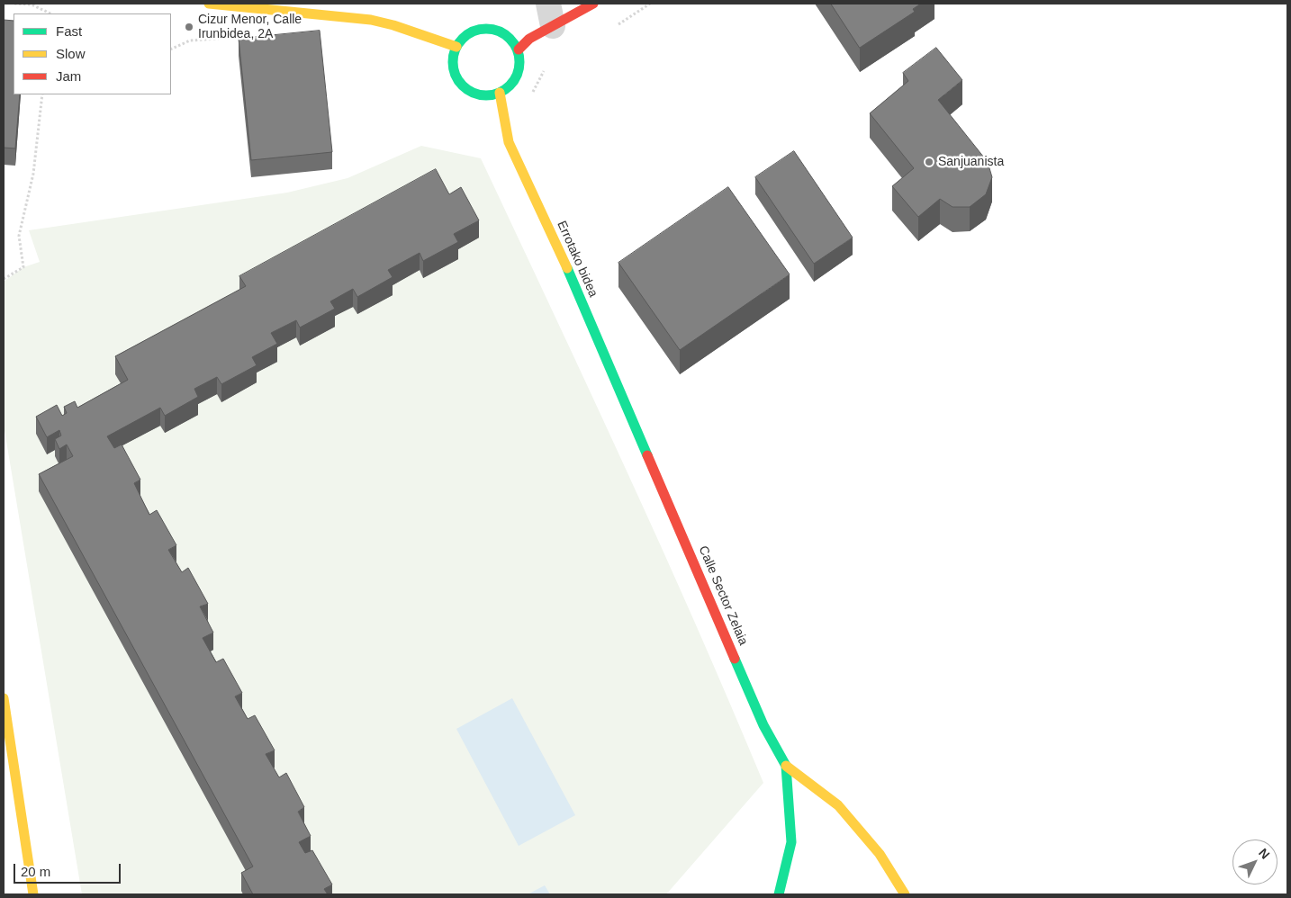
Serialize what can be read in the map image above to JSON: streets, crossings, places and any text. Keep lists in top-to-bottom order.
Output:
{
  "streets": {
    "street": ["Errotako bidea", "Calle Sector Zelaia"]
  },
  "crossings": [
    ["Errotako bidea", "Calle Sector Zelaia"]
  ],
  "places": ["Cizur Menor, Calle Irunbidea, 2A", "Sanjuanista"],
  "legend": ["Fast", "Slow", "Jam"],
  "scale_bar": "20 m",
  "north": "top right"
}
